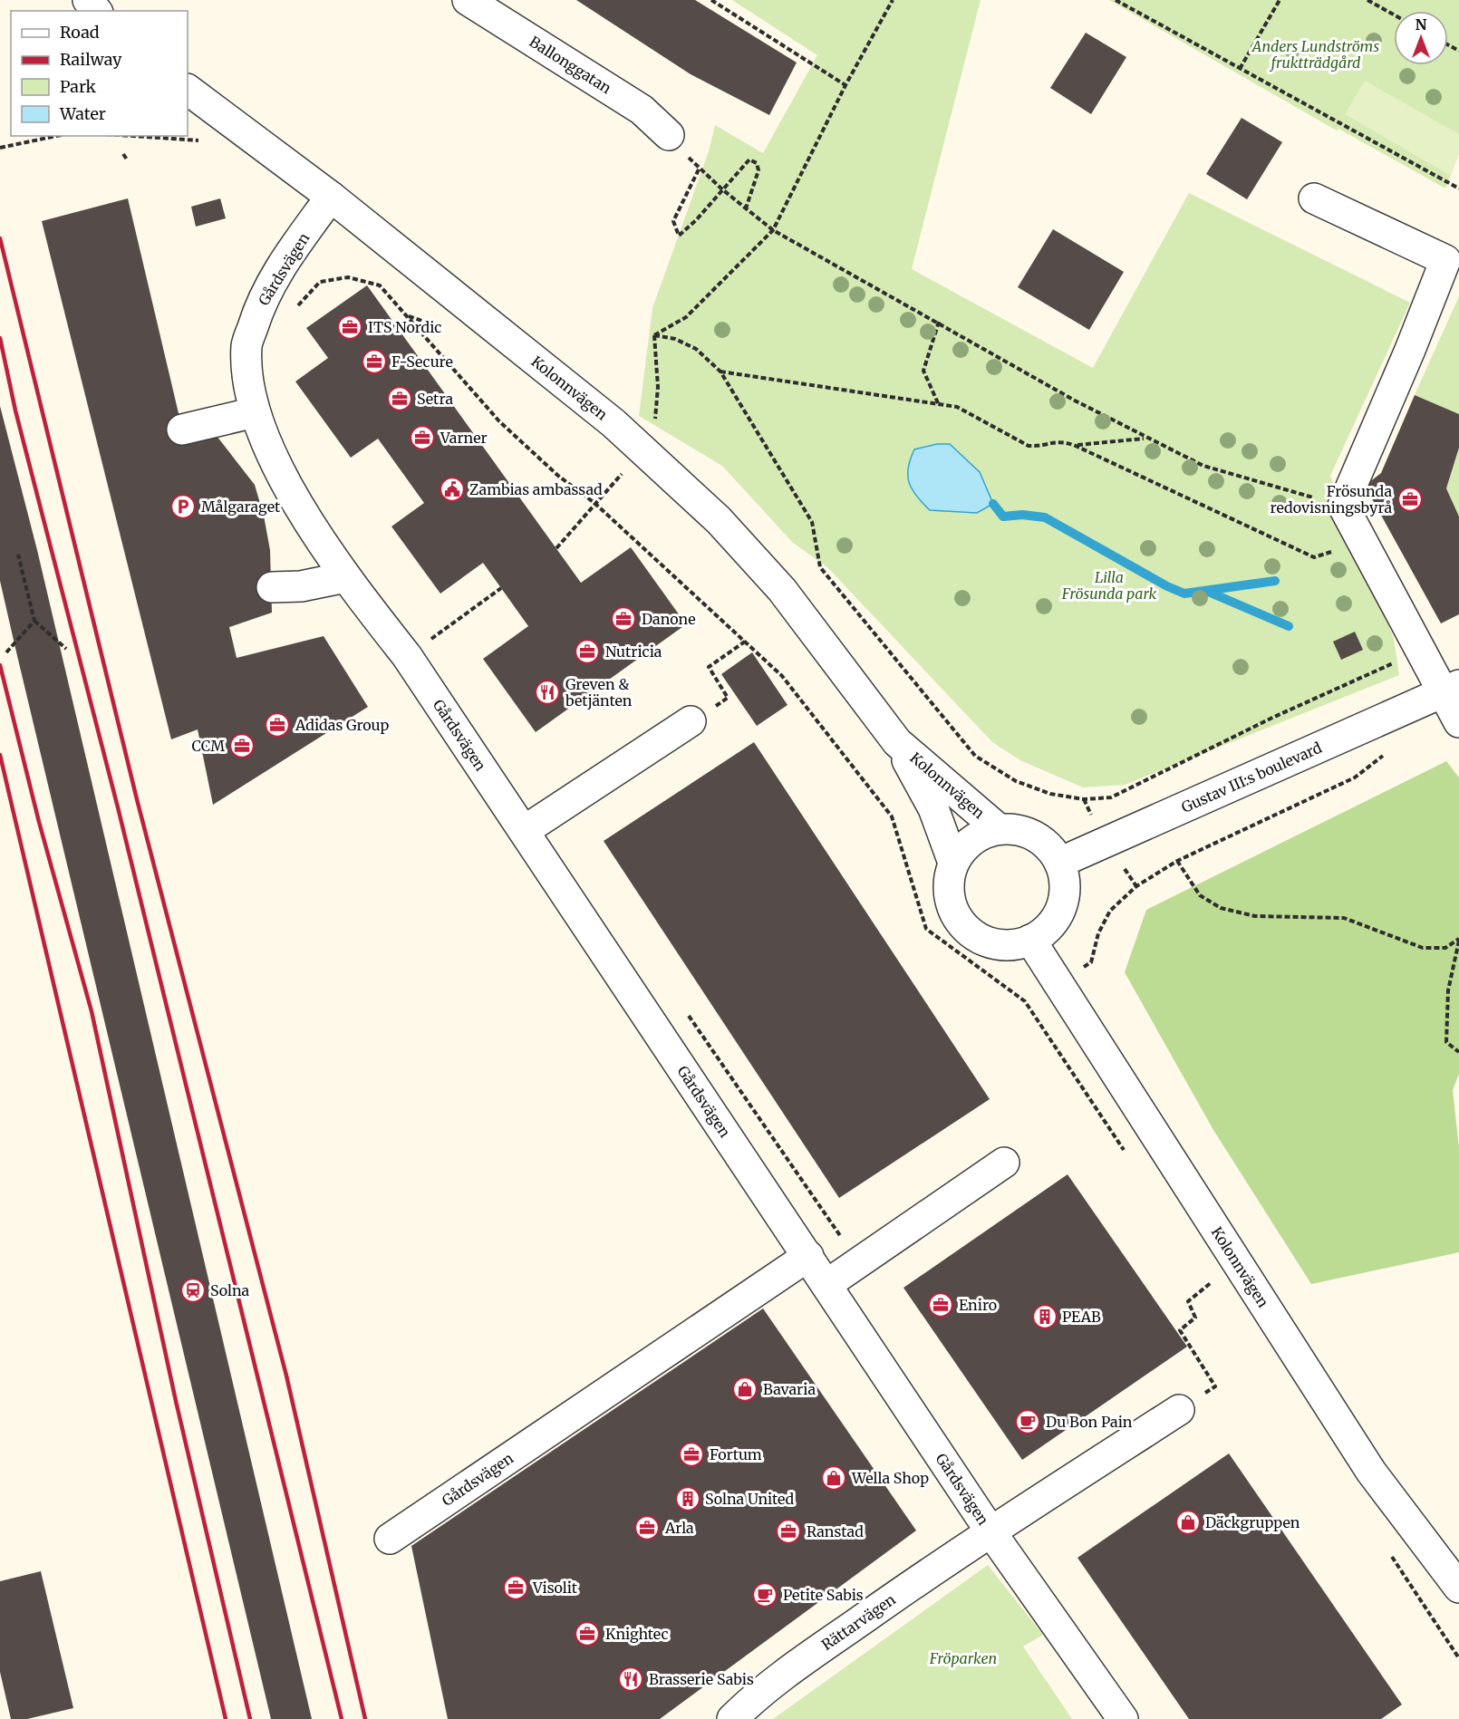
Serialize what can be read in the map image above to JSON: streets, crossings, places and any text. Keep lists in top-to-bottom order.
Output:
{
  "streets": {
    "street": [
      "Ballonggatan",
      "Gårdsvägen",
      "Kolonnvägen",
      "Gustav III:s boulevard",
      "Rättarvägen"
    ]
  },
  "crossings": [
    ["Gårdsvägen", "Kolonnvägen"],
    ["Gårdsvägen", "Rättarvägen"],
    ["Kolonnvägen", "Gustav III:s boulevard"]
  ],
  "parks": ["Anders Lundströms fruktträdgård", "Lilla Frösunda park", "Fröparken"],
  "places": {
    "office": [
      "ITS Nordic",
      "F-Secure",
      "Setra",
      "Varner",
      "Frösunda redovisningsbyrå",
      "Danone",
      "Nutricia",
      "Adidas Group",
      "CCM",
      "Eniro",
      "Fortum",
      "Arla",
      "Ranstad",
      "Visolit",
      "Knightec"
    ],
    "public building": ["Zambias ambassad"],
    "parking": ["Målgaraget"],
    "restaurant": ["Greven & betjänten", "Brasserie Sabis"],
    "station": ["Solna"],
    "building": ["PEAB", "Solna United"],
    "shop": ["Bavaria", "Wella Shop", "Däckgruppen"],
    "cafe": ["Du Bon Pain", "Petite Sabis"]
  },
  "legend": [
    "Road",
    "Railway",
    "Park",
    "Water"
  ],
  "north": "top"
}
